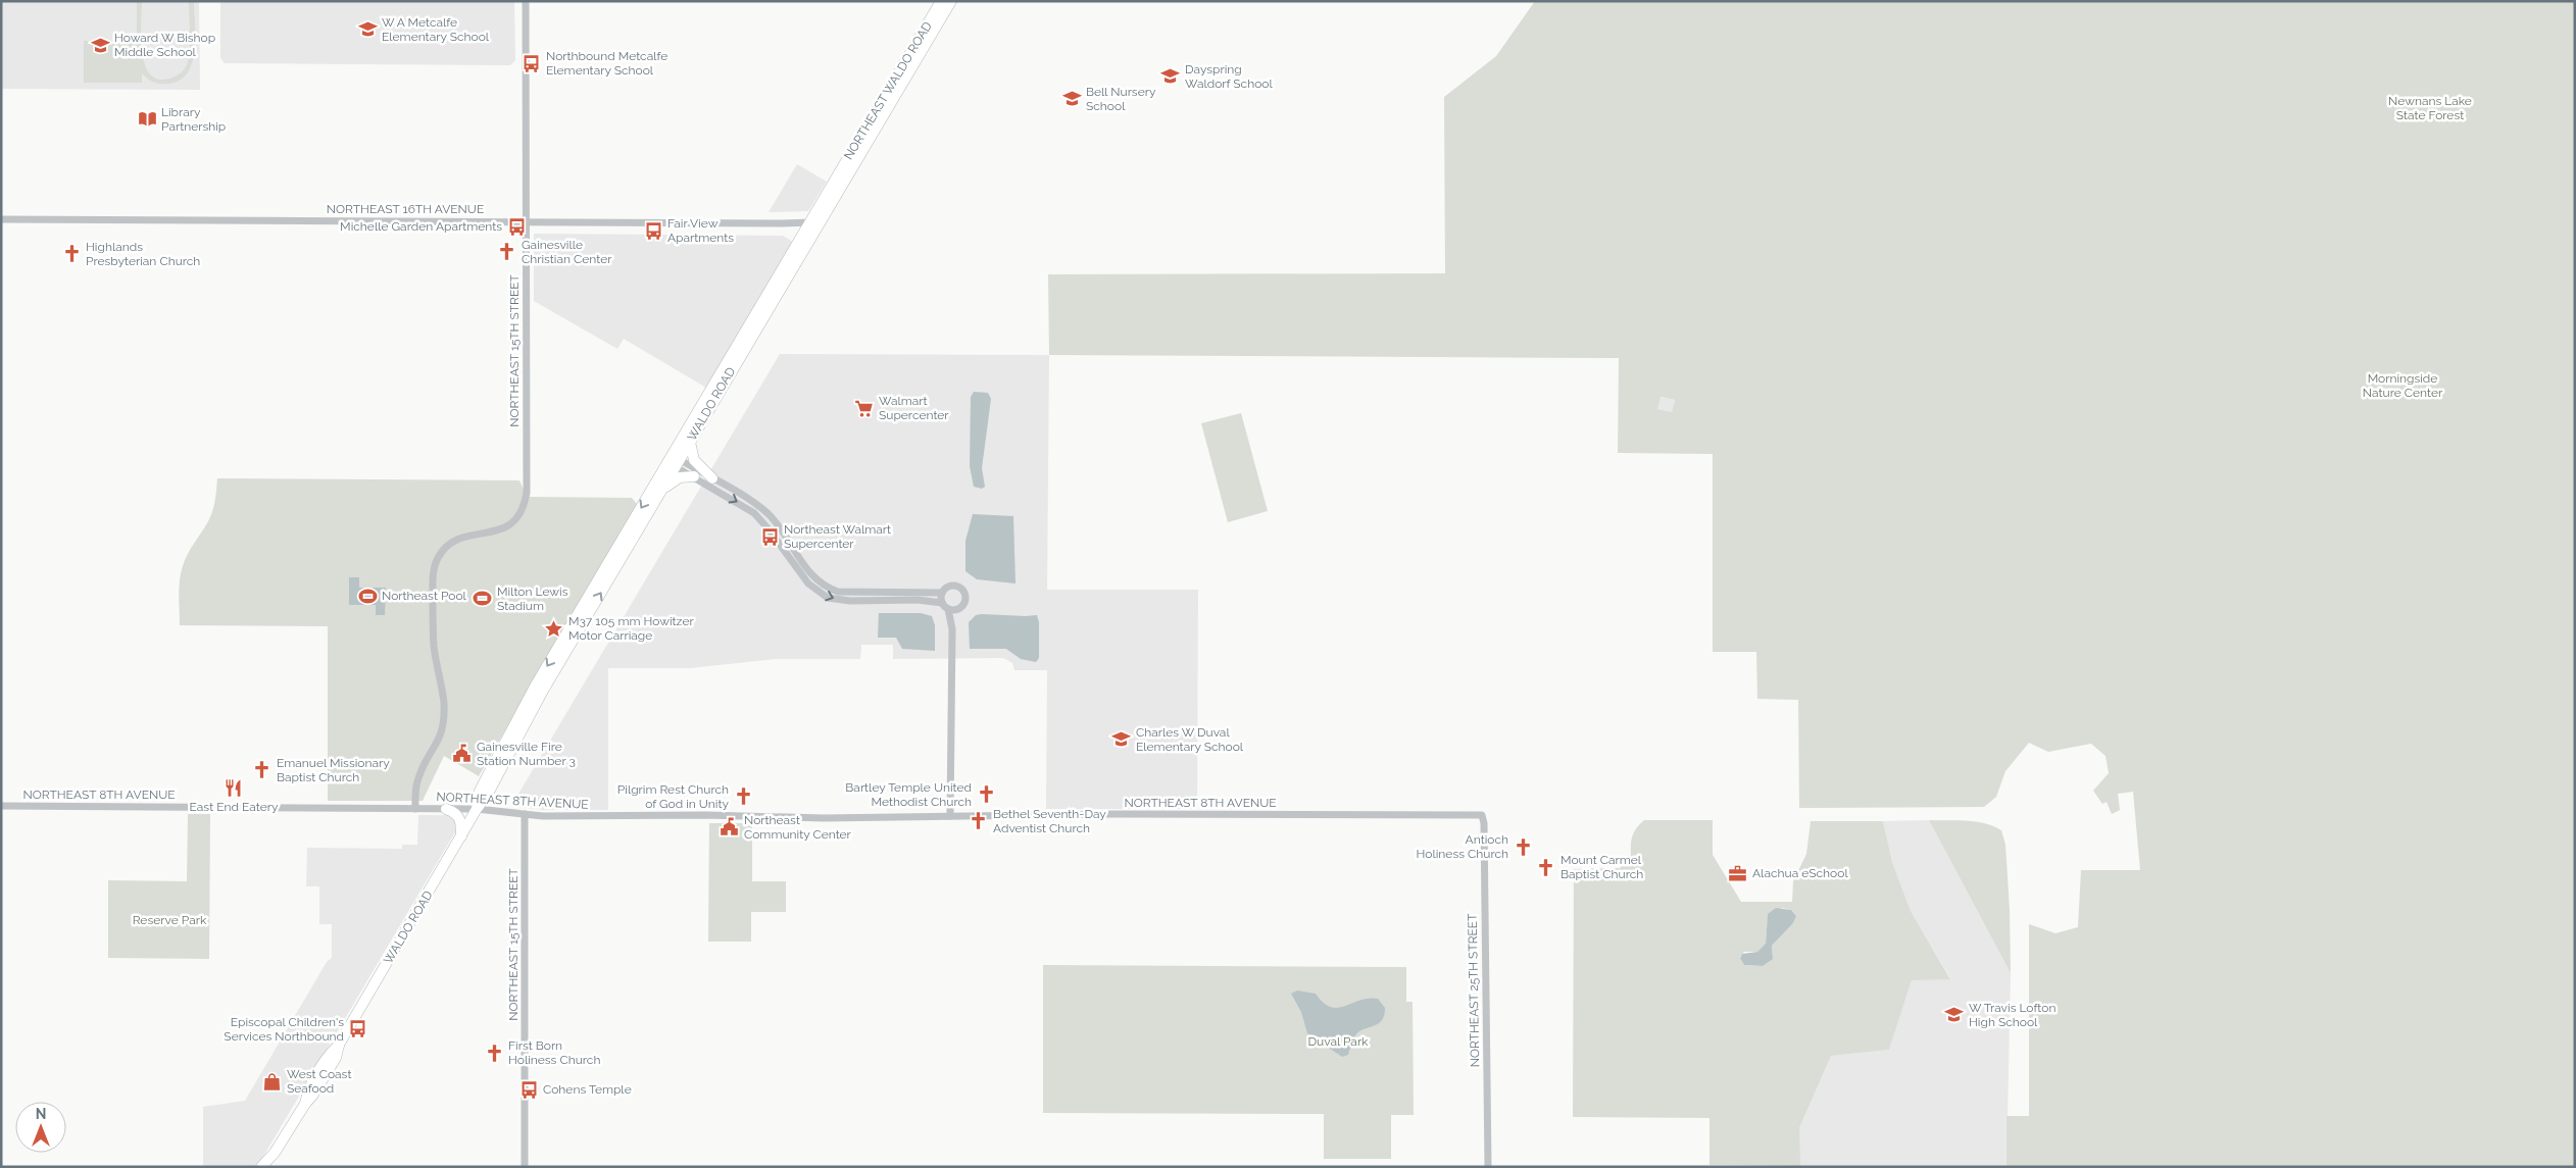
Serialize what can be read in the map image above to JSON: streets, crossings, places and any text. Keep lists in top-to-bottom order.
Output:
{
  "streets": {
    "highway": ["NORTHEAST WALDO ROAD", "WALDO ROAD"],
    "street": [
      "NORTHEAST 16TH AVENUE",
      "NORTHEAST 15TH STREET",
      "NORTHEAST 8TH AVENUE",
      "NORTHEAST 25TH STREET"
    ]
  },
  "crossings": [
    ["NORTHEAST WALDO ROAD", "WALDO ROAD"],
    ["NORTHEAST 16TH AVENUE", "NORTHEAST 15TH STREET"],
    ["NORTHEAST 16TH AVENUE", "WALDO ROAD"],
    ["NORTHEAST 15TH STREET", "NORTHEAST 8TH AVENUE"],
    ["WALDO ROAD", "NORTHEAST 8TH AVENUE"],
    ["NORTHEAST 8TH AVENUE", "NORTHEAST 25TH STREET"]
  ],
  "parks": [
    "Newnans Lake State Forest",
    "Morningside Nature Center",
    "Reserve Park",
    "Duval Park"
  ],
  "places": {
    "school or university": [
      "W A Metcalfe Elementary School",
      "Howard W Bishop Middle School",
      "Dayspring Waldorf School",
      "Bell Nursery School",
      "Charles W Duval Elementary School",
      "W Travis Lofton High School"
    ],
    "bus stop": [
      "Northbound Metcalfe Elementary School",
      "Michelle Garden Apartments",
      "Fair View Apartments",
      "Northeast Walmart Supercenter",
      "Episcopal Children's Services Northbound",
      "Cohens Temple"
    ],
    "library": ["Library Partnership"],
    "church": [
      "Gainesville Christian Center",
      "Highlands Presbyterian Church",
      "Emanuel Missionary Baptist Church",
      "Bartley Temple United Methodist Church",
      "Pilgrim Rest Church of God in Unity",
      "Bethel Seventh-Day Adventist Church",
      "Antioch Holiness Church",
      "Mount Carmel Baptist Church",
      "First Born Holiness Church"
    ],
    "supermarket": ["Walmart Supercenter"],
    "sports": ["Northeast Pool", "Milton Lewis Stadium"],
    "place": ["M37 105 mm Howitzer Motor Carriage"],
    "public building": ["Gainesville Fire Station Number 3", "Northeast Community Center"],
    "restaurant": ["East End Eatery"],
    "office": ["Alachua eSchool"],
    "shop": ["West Coast Seafood"]
  },
  "north": "top"
}
